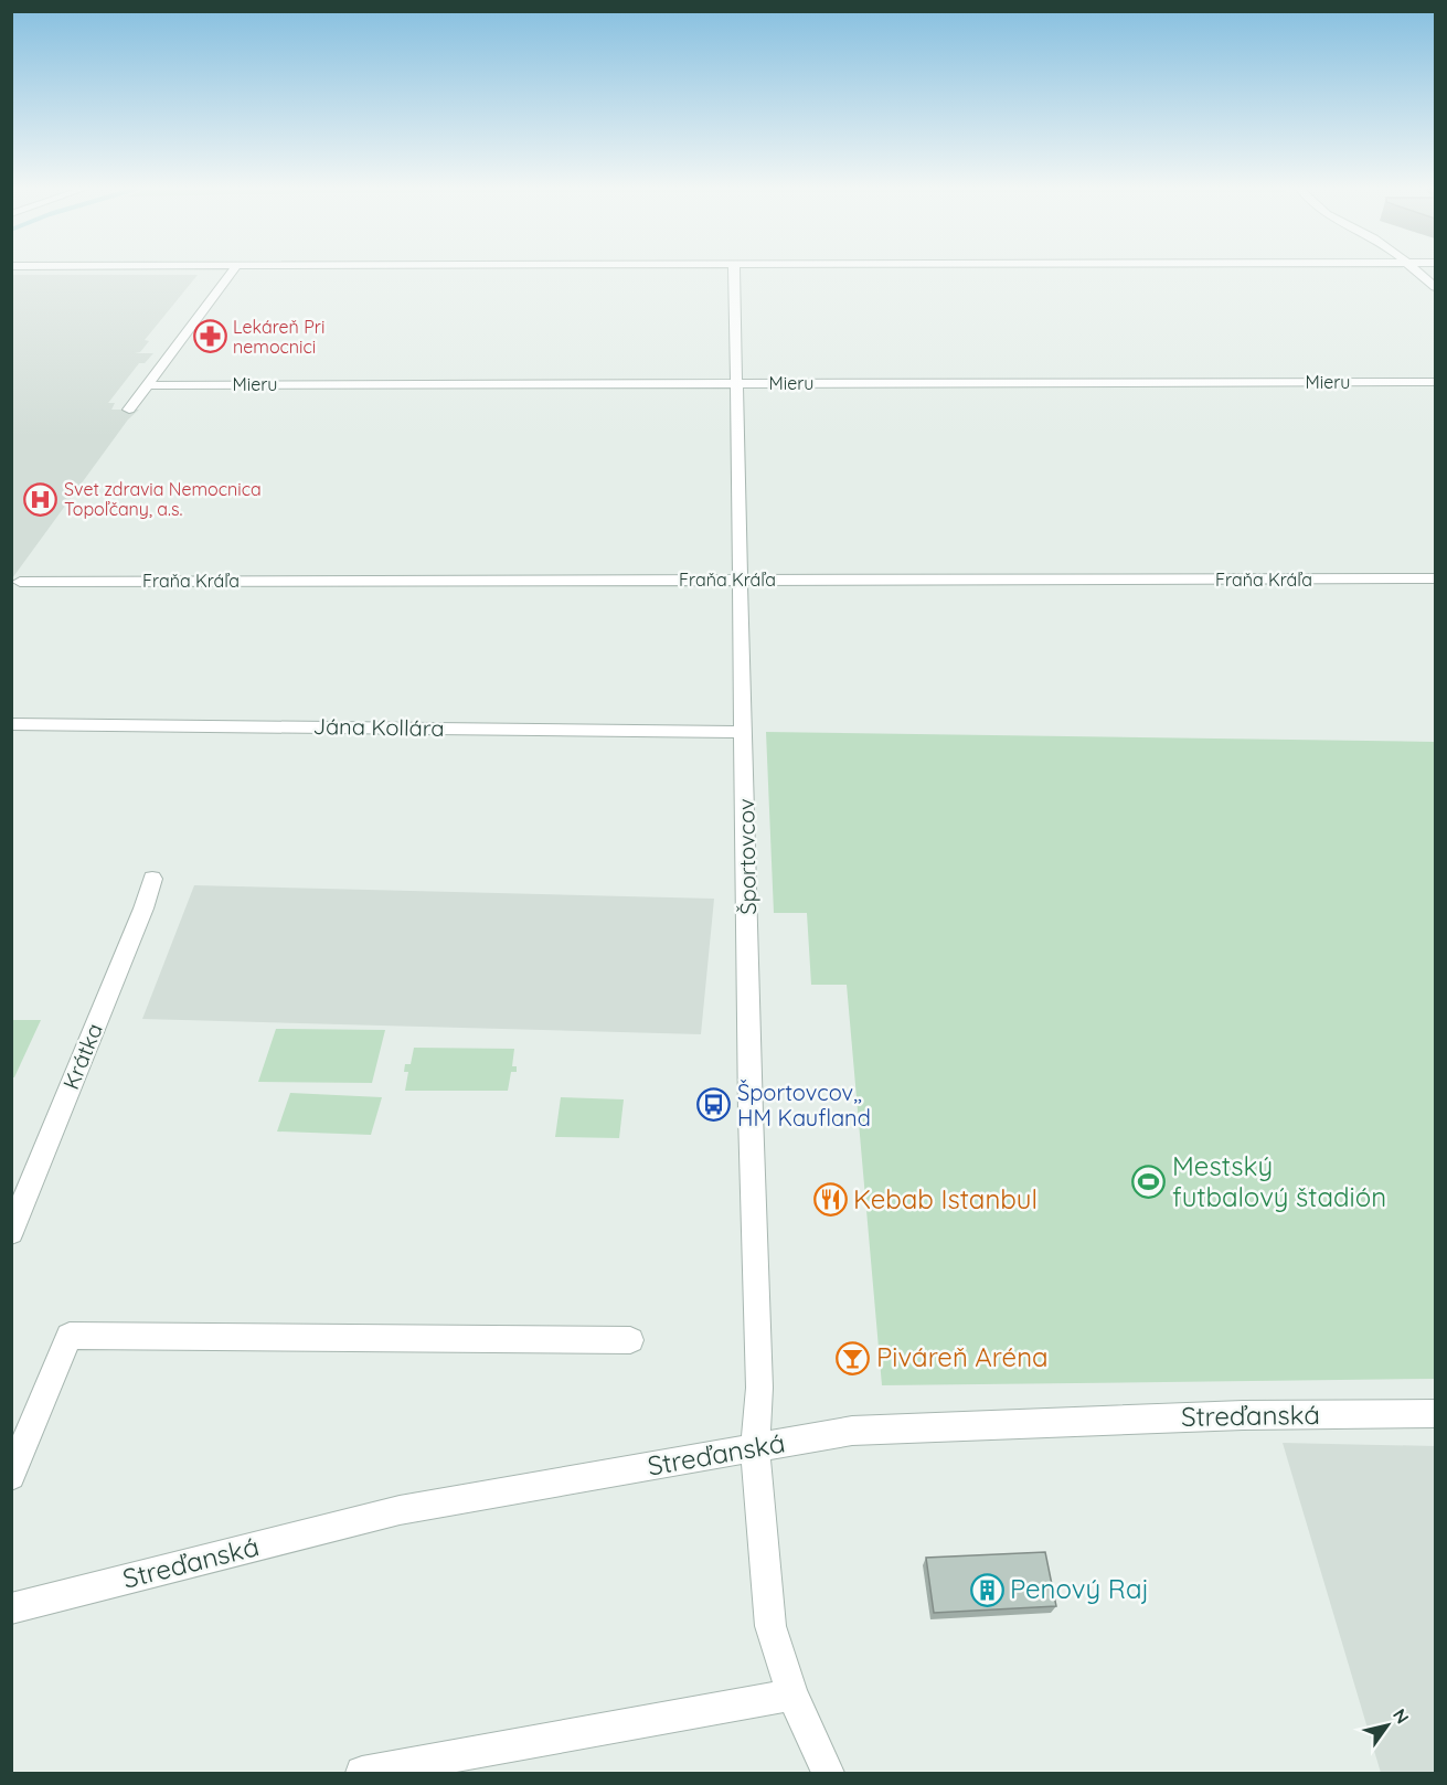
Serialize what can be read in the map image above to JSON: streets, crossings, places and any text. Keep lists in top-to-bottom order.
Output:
{
  "streets": {
    "street": [
      "Mieru",
      "Fraňa Kráľa",
      "Jána Kollára",
      "Športovcov",
      "Krátka",
      "Streďanská"
    ]
  },
  "crossings": [
    ["Mieru", "Športovcov"],
    ["Fraňa Kráľa", "Športovcov"],
    ["Jána Kollára", "Športovcov"],
    ["Športovcov", "Streďanská"]
  ],
  "places": {
    "pharmacy": ["Lekáreň Pri nemocnici"],
    "hospital": ["Svet zdravia Nemocnica Topoľčany, a.s."],
    "bus stop": ["Športovcov,, HM Kaufland"],
    "sports": ["Mestský futbalový štadión"],
    "restaurant": ["Kebab Istanbul"],
    "bar": ["Piváreň Aréna"],
    "building": ["Penový Raj"]
  },
  "north": "top right"
}
